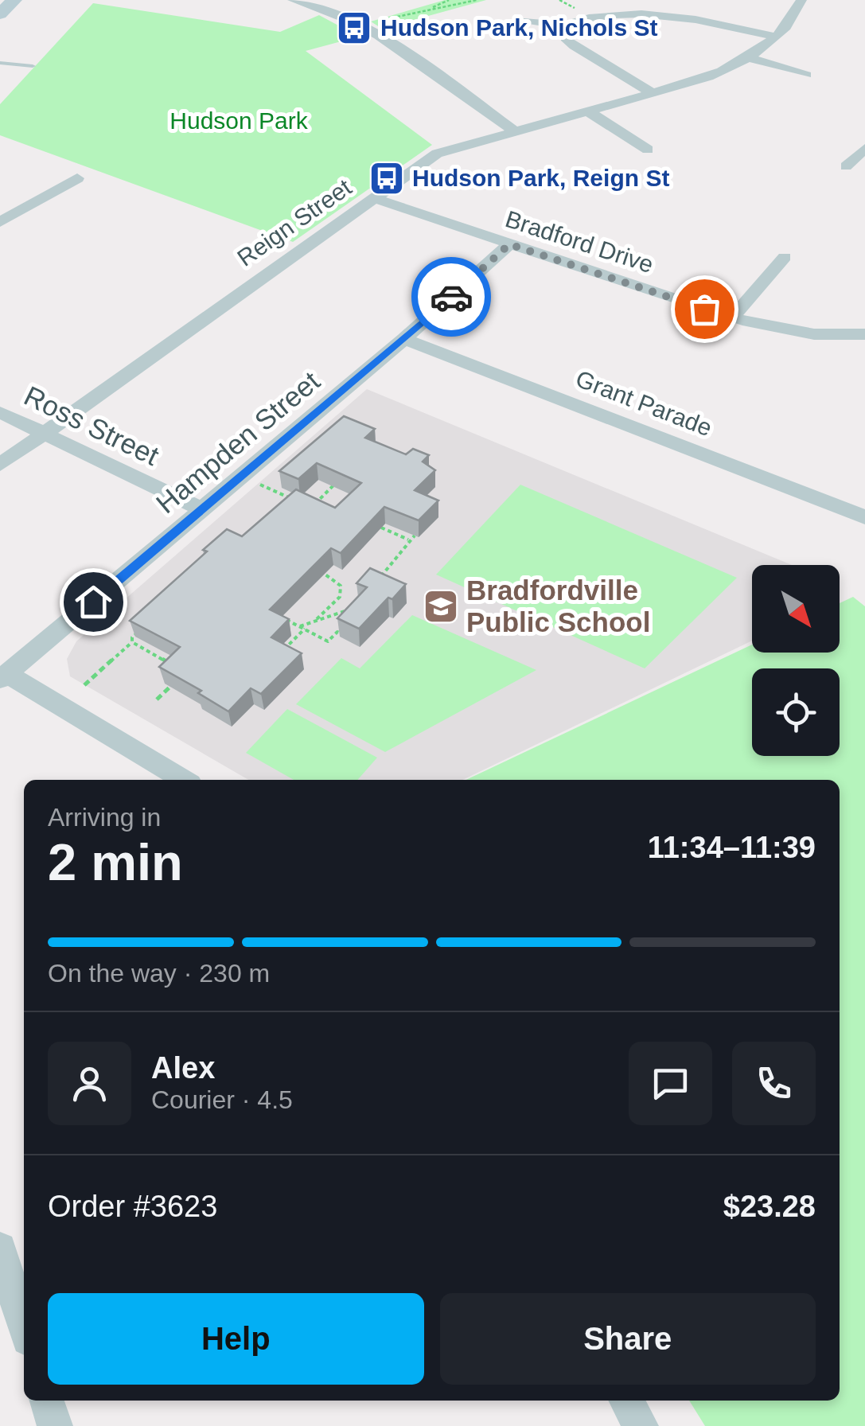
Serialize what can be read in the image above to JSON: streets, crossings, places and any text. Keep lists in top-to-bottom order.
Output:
{
  "streets": {
    "street": [
      "Reign Street",
      "Bradford Drive",
      "Grant Parade",
      "Ross Street",
      "Hampden Street"
    ]
  },
  "crossings": [
    ["Reign Street", "Bradford Drive"],
    ["Reign Street", "Ross Street"],
    ["Bradford Drive", "Hampden Street"],
    ["Grant Parade", "Hampden Street"],
    ["Ross Street", "Hampden Street"]
  ],
  "parks": ["Hudson Park"],
  "places": {
    "bus stop": ["Hudson Park, Nichols St", "Hudson Park, Reign St"],
    "school or university": ["Bradfordville Public School"]
  },
  "north": "bottom right",
  "page": {
    "heading": ["2 min", "Arriving in", "11:34–11:39"],
    "panel": [
      "Alex",
      "Courier · 4.5",
      "Order #3623",
      "$23.28"
    ],
    "bar": "On the way · 230 m",
    "buttons": ["Help", "Share"]
  }
}
